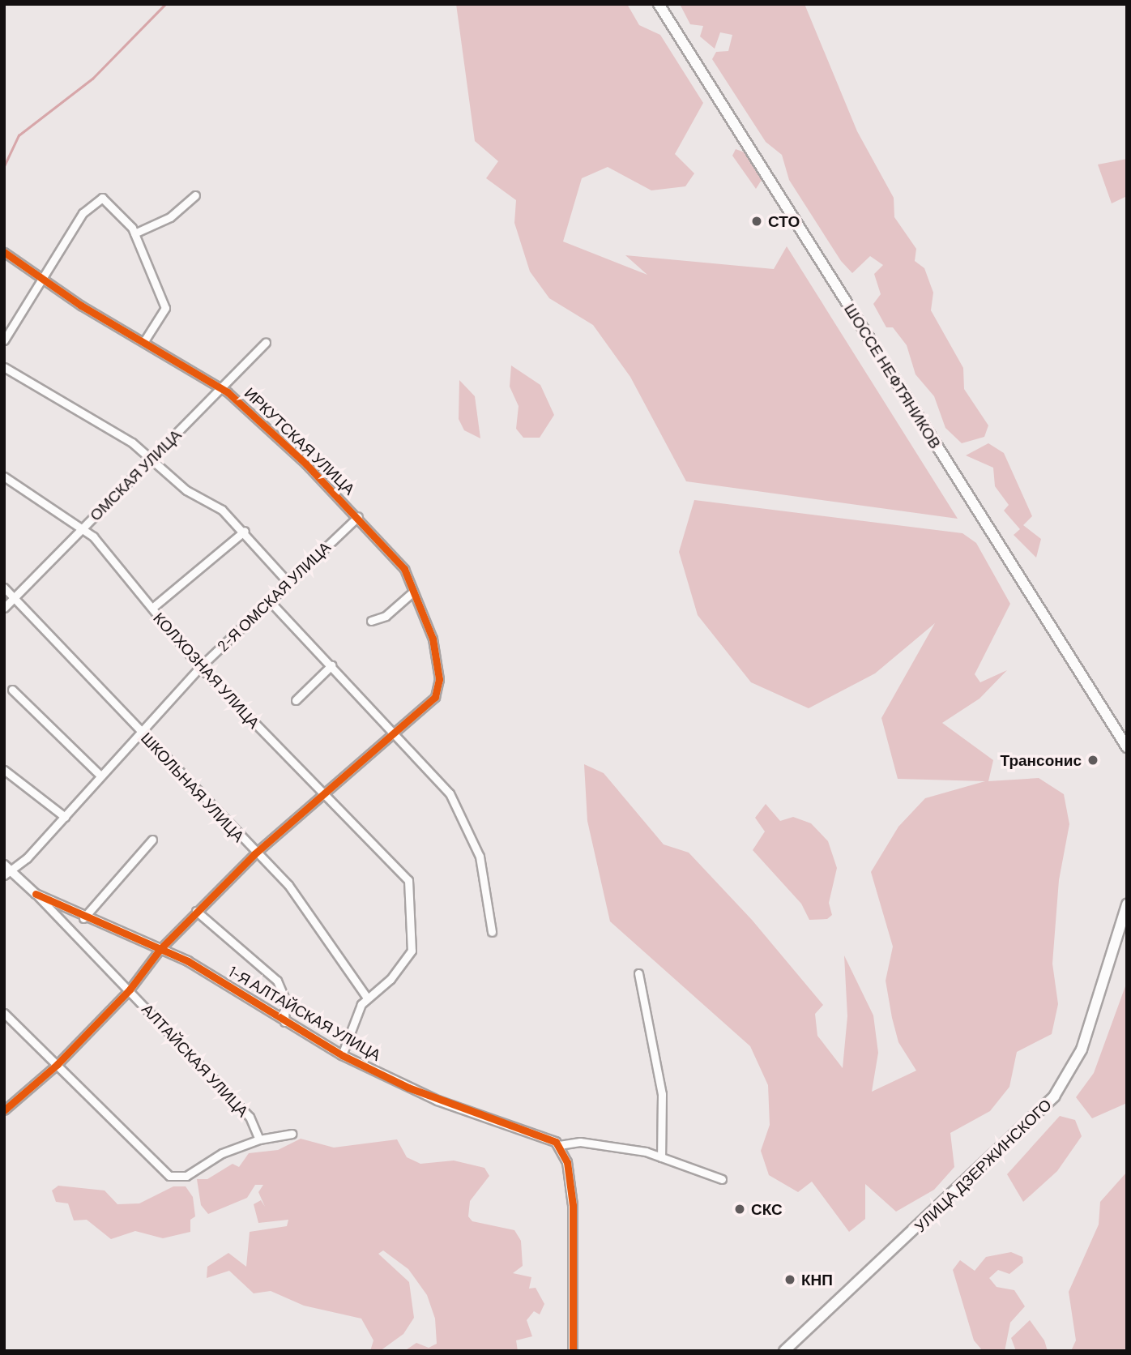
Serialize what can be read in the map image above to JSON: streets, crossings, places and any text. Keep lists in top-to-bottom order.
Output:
{
  "streets": {
    "main road": ["ШОССЕ НЕФТЯНИКОВ", "УЛИЦА ДЗЕРЖИНСКОГО"],
    "street": [
      "ИРКУТСКАЯ УЛИЦА",
      "ОМСКАЯ УЛИЦА",
      "2-Я ОМСКАЯ УЛИЦА",
      "КОЛХОЗНАЯ УЛИЦА",
      "ШКОЛЬНАЯ УЛИЦА",
      "1-Я АЛТАЙСКАЯ УЛИЦА",
      "АЛТАЙСКАЯ УЛИЦА"
    ]
  },
  "crossings": [
    ["ИРКУТСКАЯ УЛИЦА", "ОМСКАЯ УЛИЦА"],
    ["ИРКУТСКАЯ УЛИЦА", "2-Я ОМСКАЯ УЛИЦА"],
    ["ОМСКАЯ УЛИЦА", "КОЛХОЗНАЯ УЛИЦА"],
    ["ОМСКАЯ УЛИЦА", "ШКОЛЬНАЯ УЛИЦА"],
    ["2-Я ОМСКАЯ УЛИЦА", "КОЛХОЗНАЯ УЛИЦА"],
    ["2-Я ОМСКАЯ УЛИЦА", "ШКОЛЬНАЯ УЛИЦА"],
    ["2-Я ОМСКАЯ УЛИЦА", "АЛТАЙСКАЯ УЛИЦА"],
    ["КОЛХОЗНАЯ УЛИЦА", "ШКОЛЬНАЯ УЛИЦА"],
    ["1-Я АЛТАЙСКАЯ УЛИЦА", "АЛТАЙСКАЯ УЛИЦА"]
  ],
  "places": [
    "СТО",
    "Трансонис",
    "СКС",
    "КНП"
  ]
}
